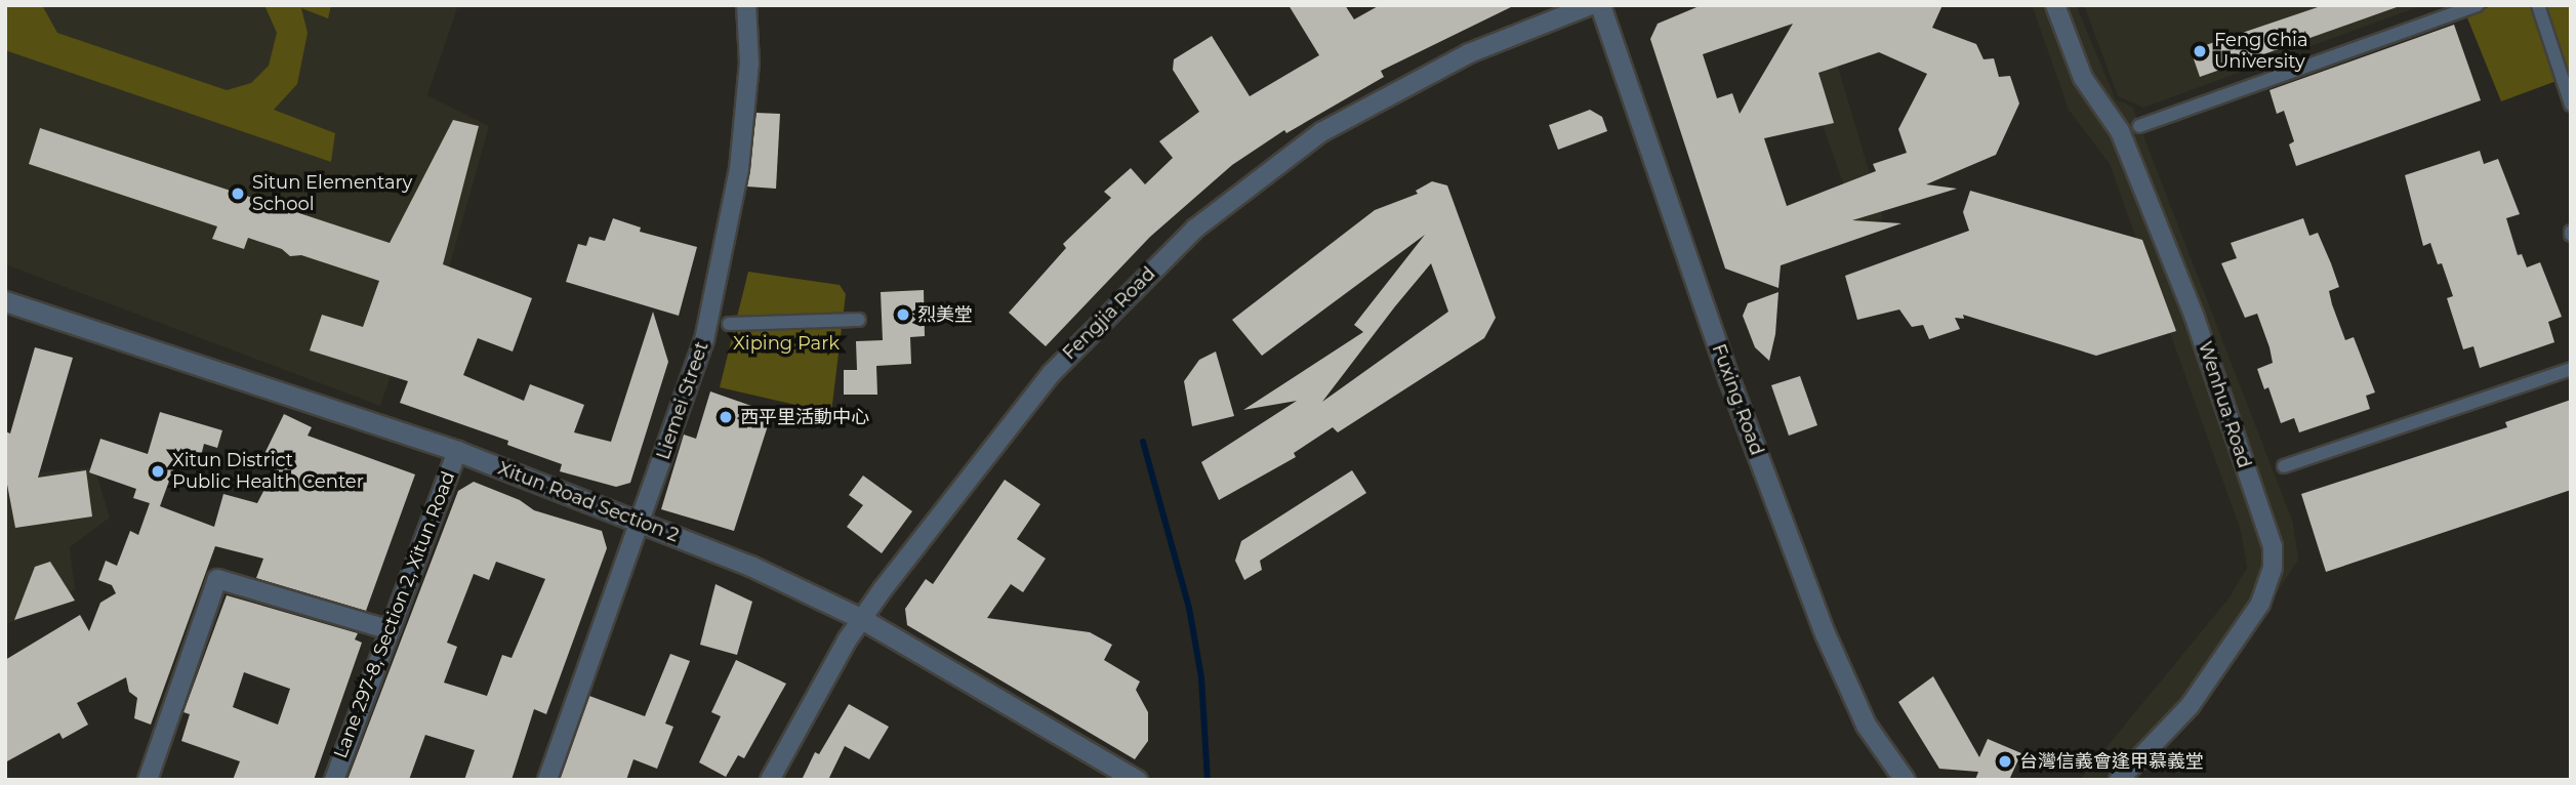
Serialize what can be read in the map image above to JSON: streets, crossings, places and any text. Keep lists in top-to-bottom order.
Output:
{
  "streets": {
    "street": [
      "Fengjia Road",
      "Fuxing Road",
      "Liemei Street",
      "Wenhua Road",
      "Xitun Road Section 2",
      "Lane 297-8, Section 2, Xitun Road"
    ]
  },
  "crossings": [
    ["Fengjia Road", "Xitun Road Section 2"],
    ["Liemei Street", "Xitun Road Section 2"],
    ["Xitun Road Section 2", "Lane 297-8, Section 2, Xitun Road"]
  ],
  "parks": ["Xiping Park"],
  "places": [
    "Feng Chia University",
    "Situn Elementary School",
    "烈美堂",
    "西平里活動中心",
    "Xitun District Public Health Center",
    "台灣信義會逢甲慕義堂"
  ]
}
